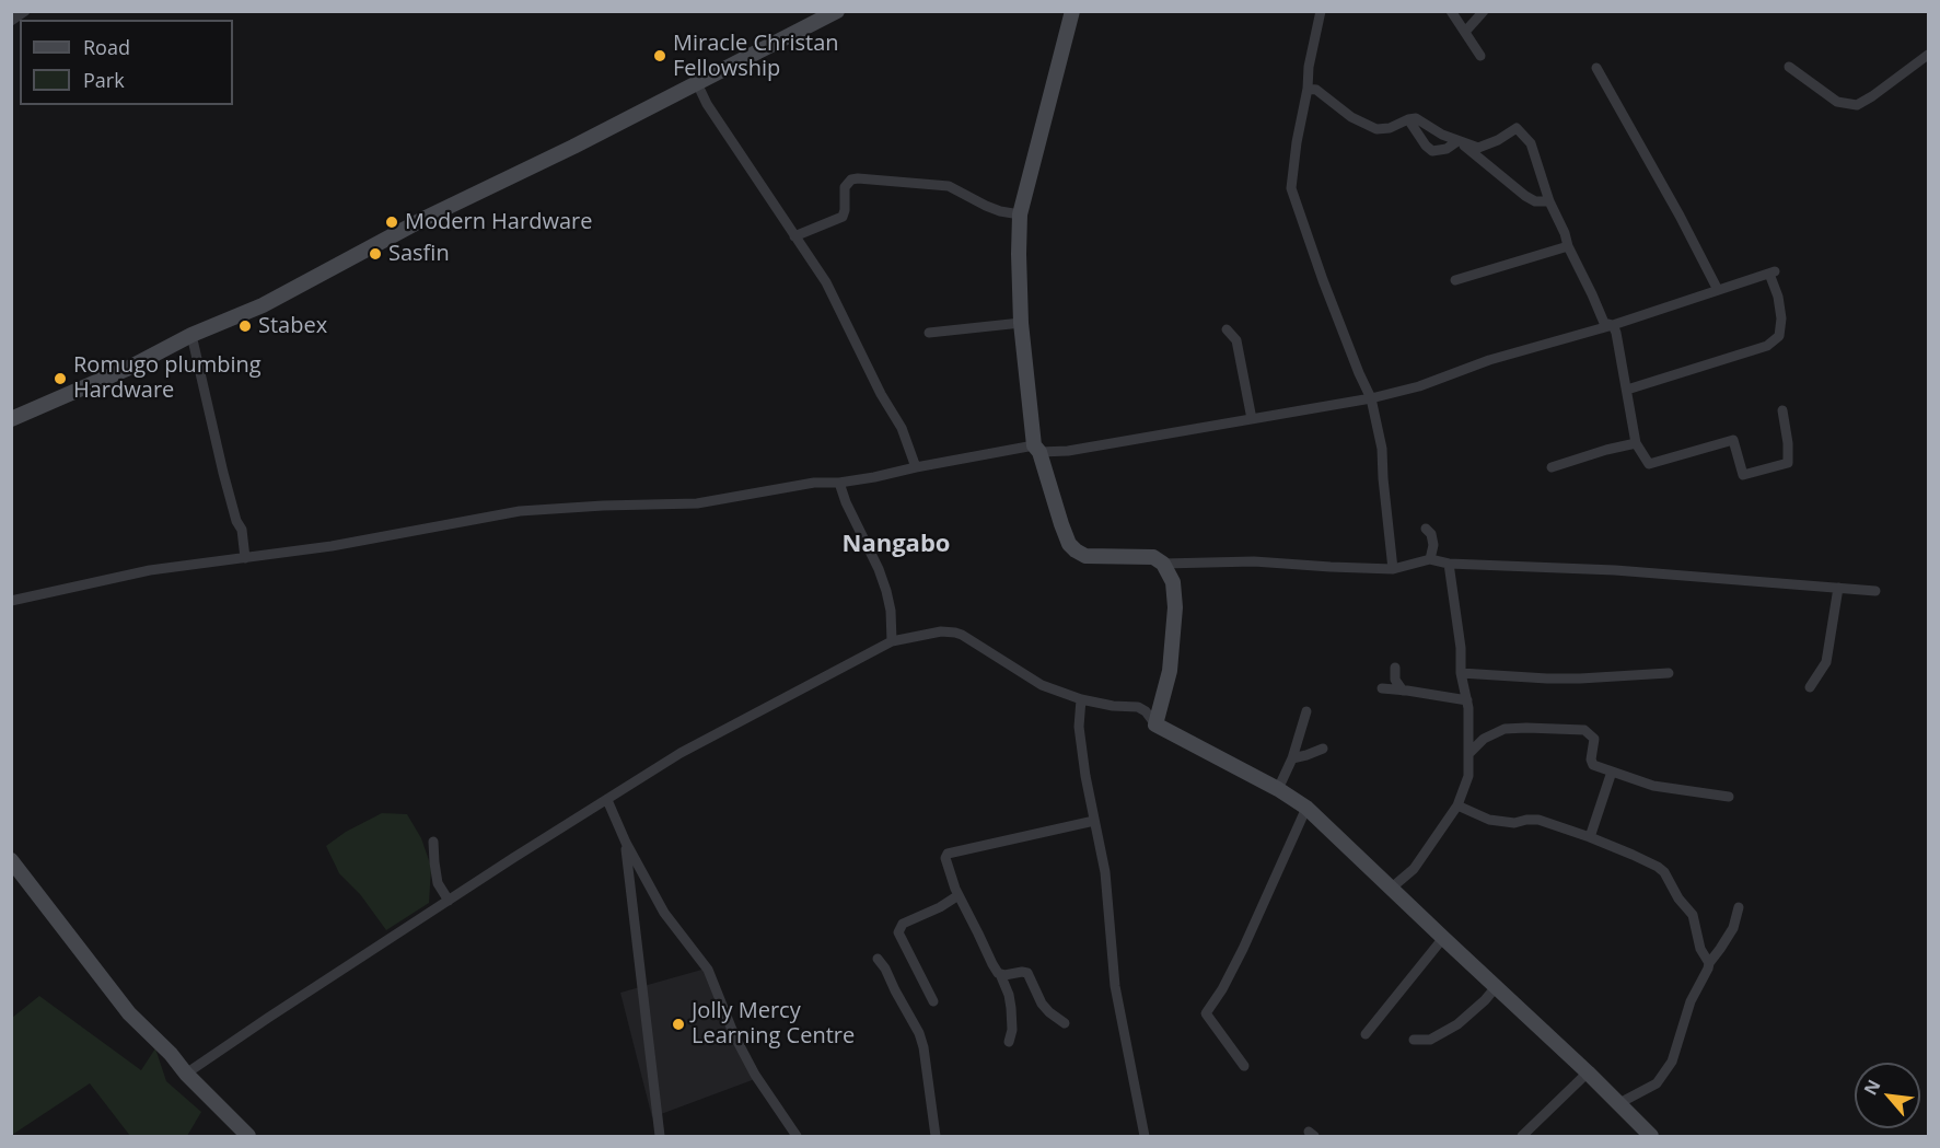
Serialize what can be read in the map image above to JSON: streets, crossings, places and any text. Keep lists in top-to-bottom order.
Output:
{
  "districts": ["Nangabo"],
  "places": [
    "Miracle Christan Fellowship",
    "Modern Hardware",
    "Sasfin",
    "Stabex",
    "Romugo plumbing Hardware",
    "Jolly Mercy Learning Centre"
  ],
  "legend": ["Road", "Park"],
  "north": "top left"
}
